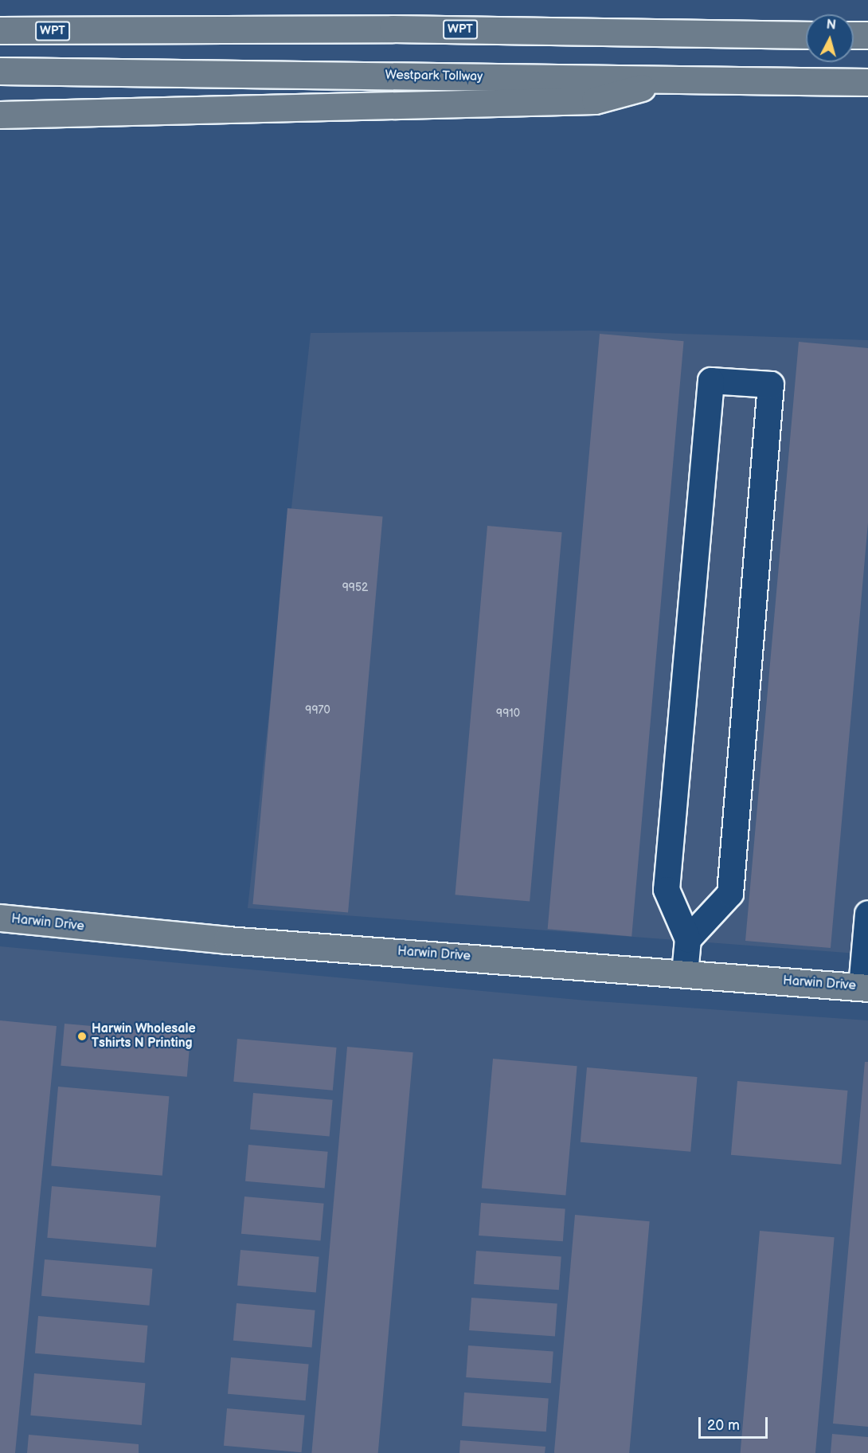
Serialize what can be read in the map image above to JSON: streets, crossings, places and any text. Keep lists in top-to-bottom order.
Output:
{
  "streets": {
    "main road": ["WPT", "Westpark Tollway", "Harwin Drive"]
  },
  "places": ["Harwin Wholesale Tshirts N Printing"],
  "house_numbers": ["9952", "9970", "9910"],
  "scale_bar": "20 m",
  "north": "top"
}
